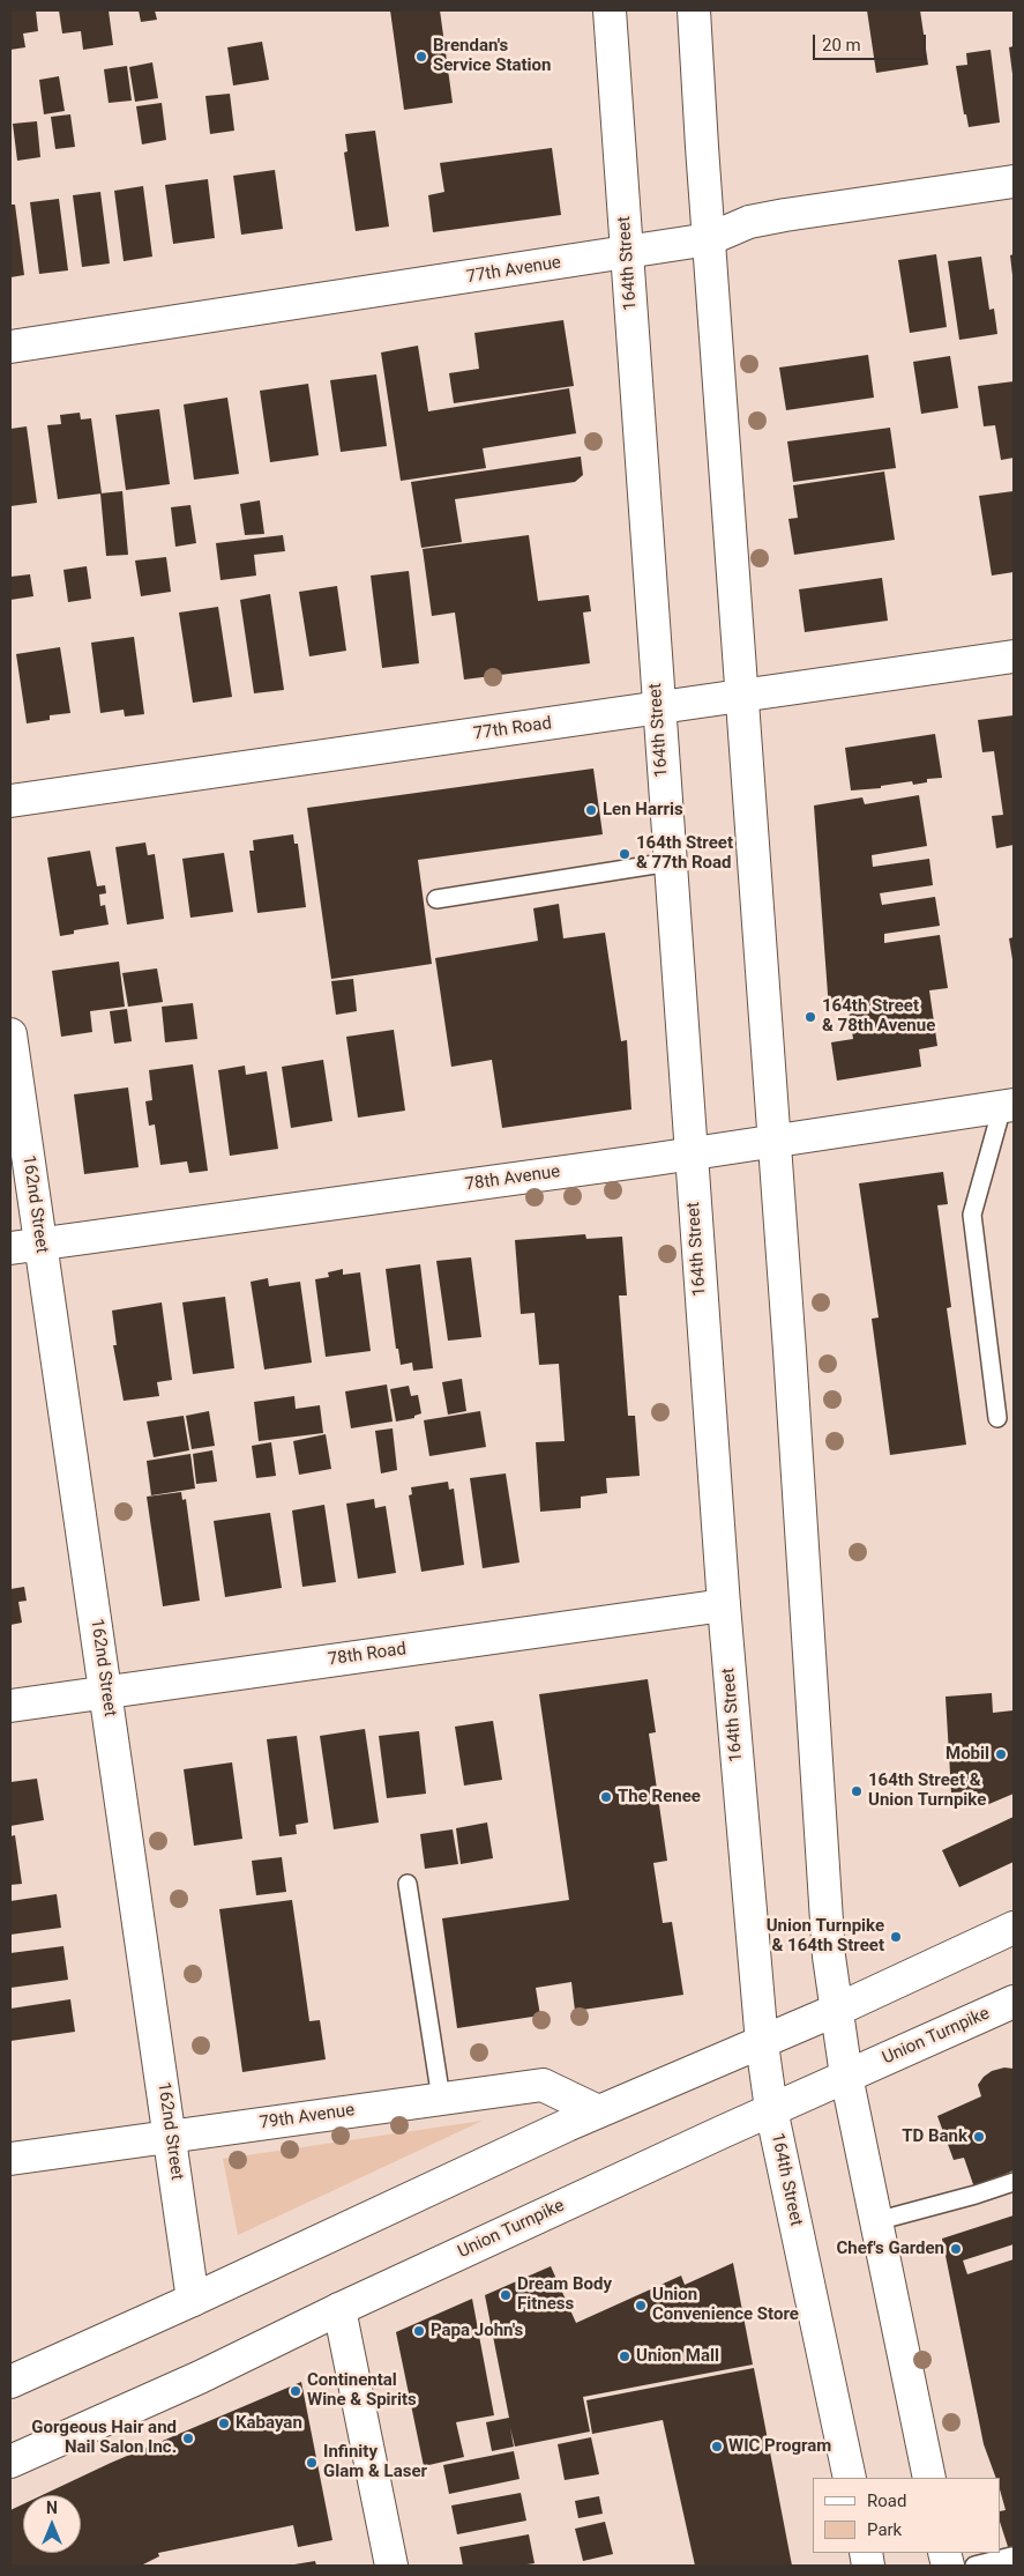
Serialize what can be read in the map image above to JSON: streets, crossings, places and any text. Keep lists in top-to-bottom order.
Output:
{
  "streets": {
    "street": [
      "164th Street",
      "77th Avenue",
      "77th Road",
      "78th Avenue",
      "162nd Street",
      "78th Road",
      "Union Turnpike",
      "79th Avenue"
    ]
  },
  "crossings": [
    ["164th Street", "77th Avenue"],
    ["164th Street", "77th Road"],
    ["164th Street", "78th Avenue"],
    ["164th Street", "78th Road"],
    ["164th Street", "Union Turnpike"],
    ["78th Avenue", "162nd Street"],
    ["162nd Street", "78th Road"],
    ["162nd Street", "79th Avenue"]
  ],
  "places": [
    "Brendan's Service Station",
    "Len Harris",
    "164th Street & 77th Road",
    "164th Street & 78th Avenue",
    "Mobil",
    "164th Street & Union Turnpike",
    "The Renee",
    "Union Turnpike & 164th Street",
    "TD Bank",
    "Chef's Garden",
    "Dream Body Fitness",
    "Union Convenience Store",
    "Papa John's",
    "Union Mall",
    "Continental Wine & Spirits",
    "Kabayan",
    "Gorgeous Hair and Nail Salon Inc.",
    "WIC Program",
    "Infinity Glam & Laser"
  ],
  "legend": ["Road", "Park"],
  "scale_bar": "20 m",
  "north": "top"
}
